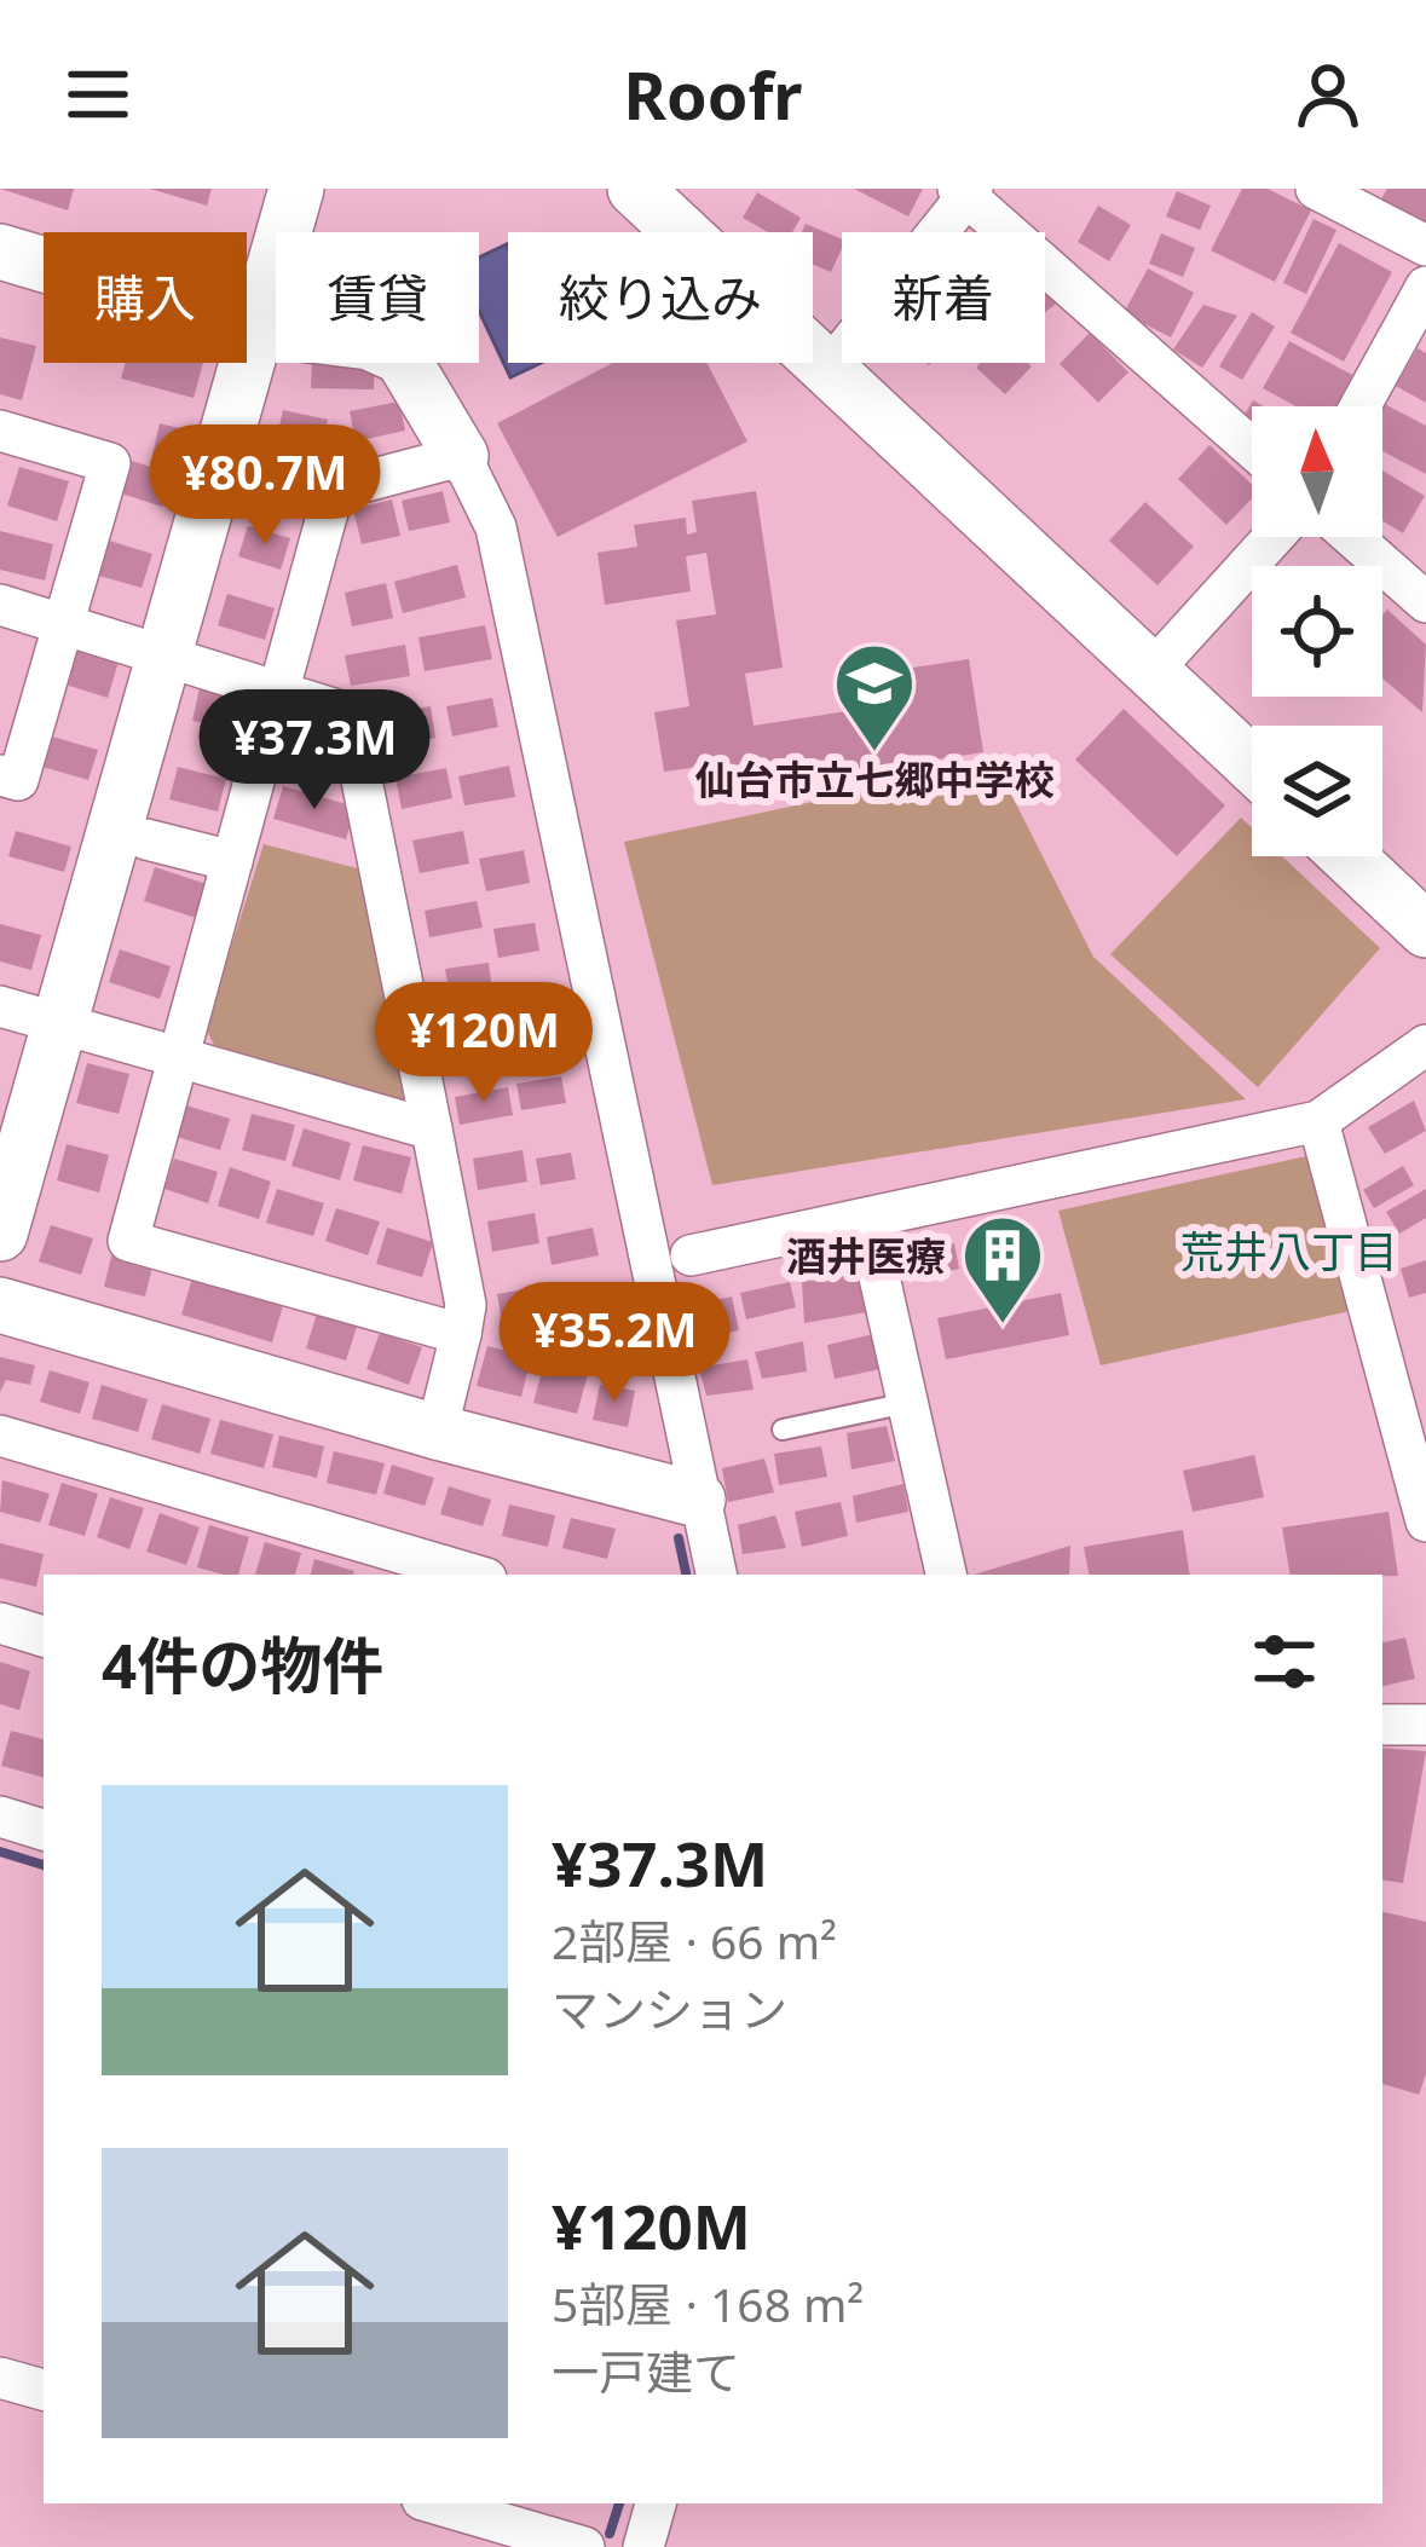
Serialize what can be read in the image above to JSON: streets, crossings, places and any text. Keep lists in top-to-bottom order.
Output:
{
  "districts": ["荒井八丁目"],
  "places": {
    "school or university": ["仙台市立七郷中学校"],
    "building": ["酒井医療"]
  },
  "north": "top",
  "page": {
    "header": "Roofr",
    "chip": [
      "購入",
      "賃貸",
      "絞り込み",
      "新着"
    ],
    "price": [
      "¥80.7M",
      "¥37.3M",
      "¥120M",
      "¥35.2M"
    ],
    "heading": "4件の物件",
    "list": [
      {
        "name": "¥37.3M",
        "note": "2部屋 · 66 m² · マンション"
      },
      {
        "name": "¥120M",
        "note": "5部屋 · 168 m² · 一戸建て"
      }
    ]
  }
}
